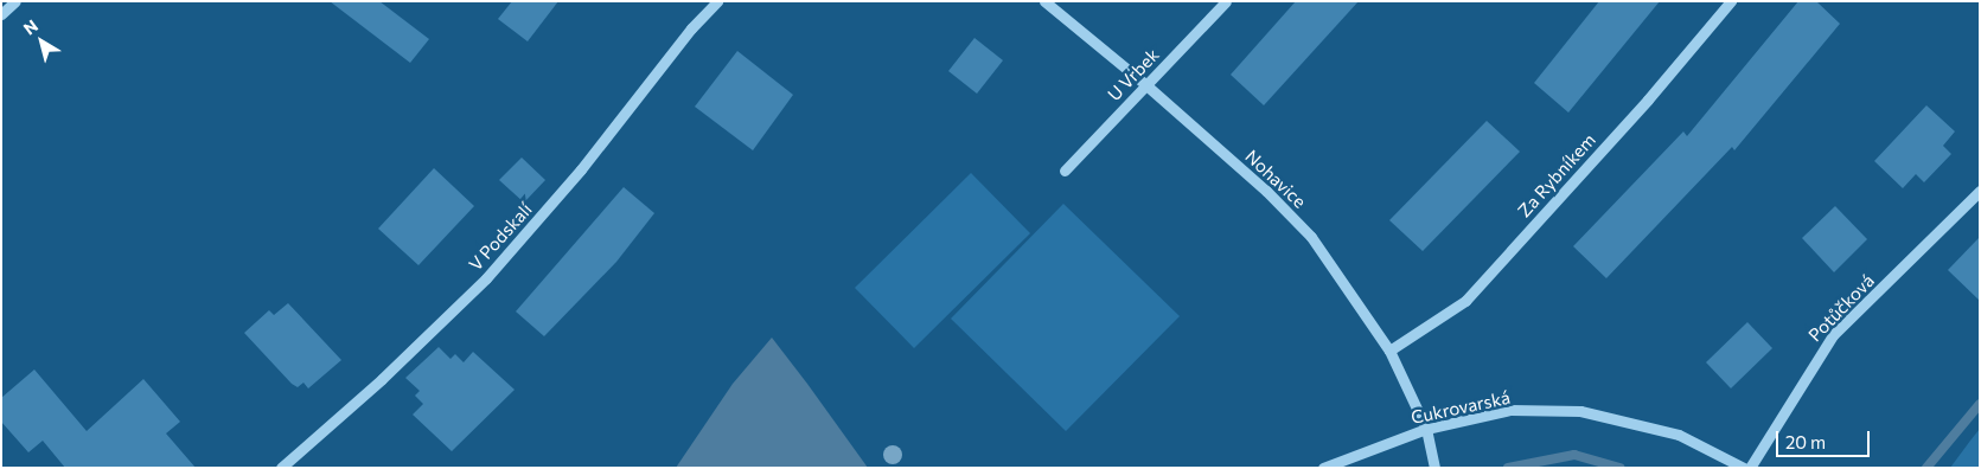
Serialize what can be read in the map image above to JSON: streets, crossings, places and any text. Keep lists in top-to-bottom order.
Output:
{
  "streets": {
    "street": [
      "U Vrbek",
      "Za Rybníkem",
      "Nohavice",
      "V Podskalí",
      "Potůčková",
      "Cukrovarská"
    ]
  },
  "crossings": [
    ["U Vrbek", "Nohavice"],
    ["Za Rybníkem", "Nohavice"],
    ["Nohavice", "Cukrovarská"]
  ],
  "scale_bar": "20 m",
  "north": "top left"
}
